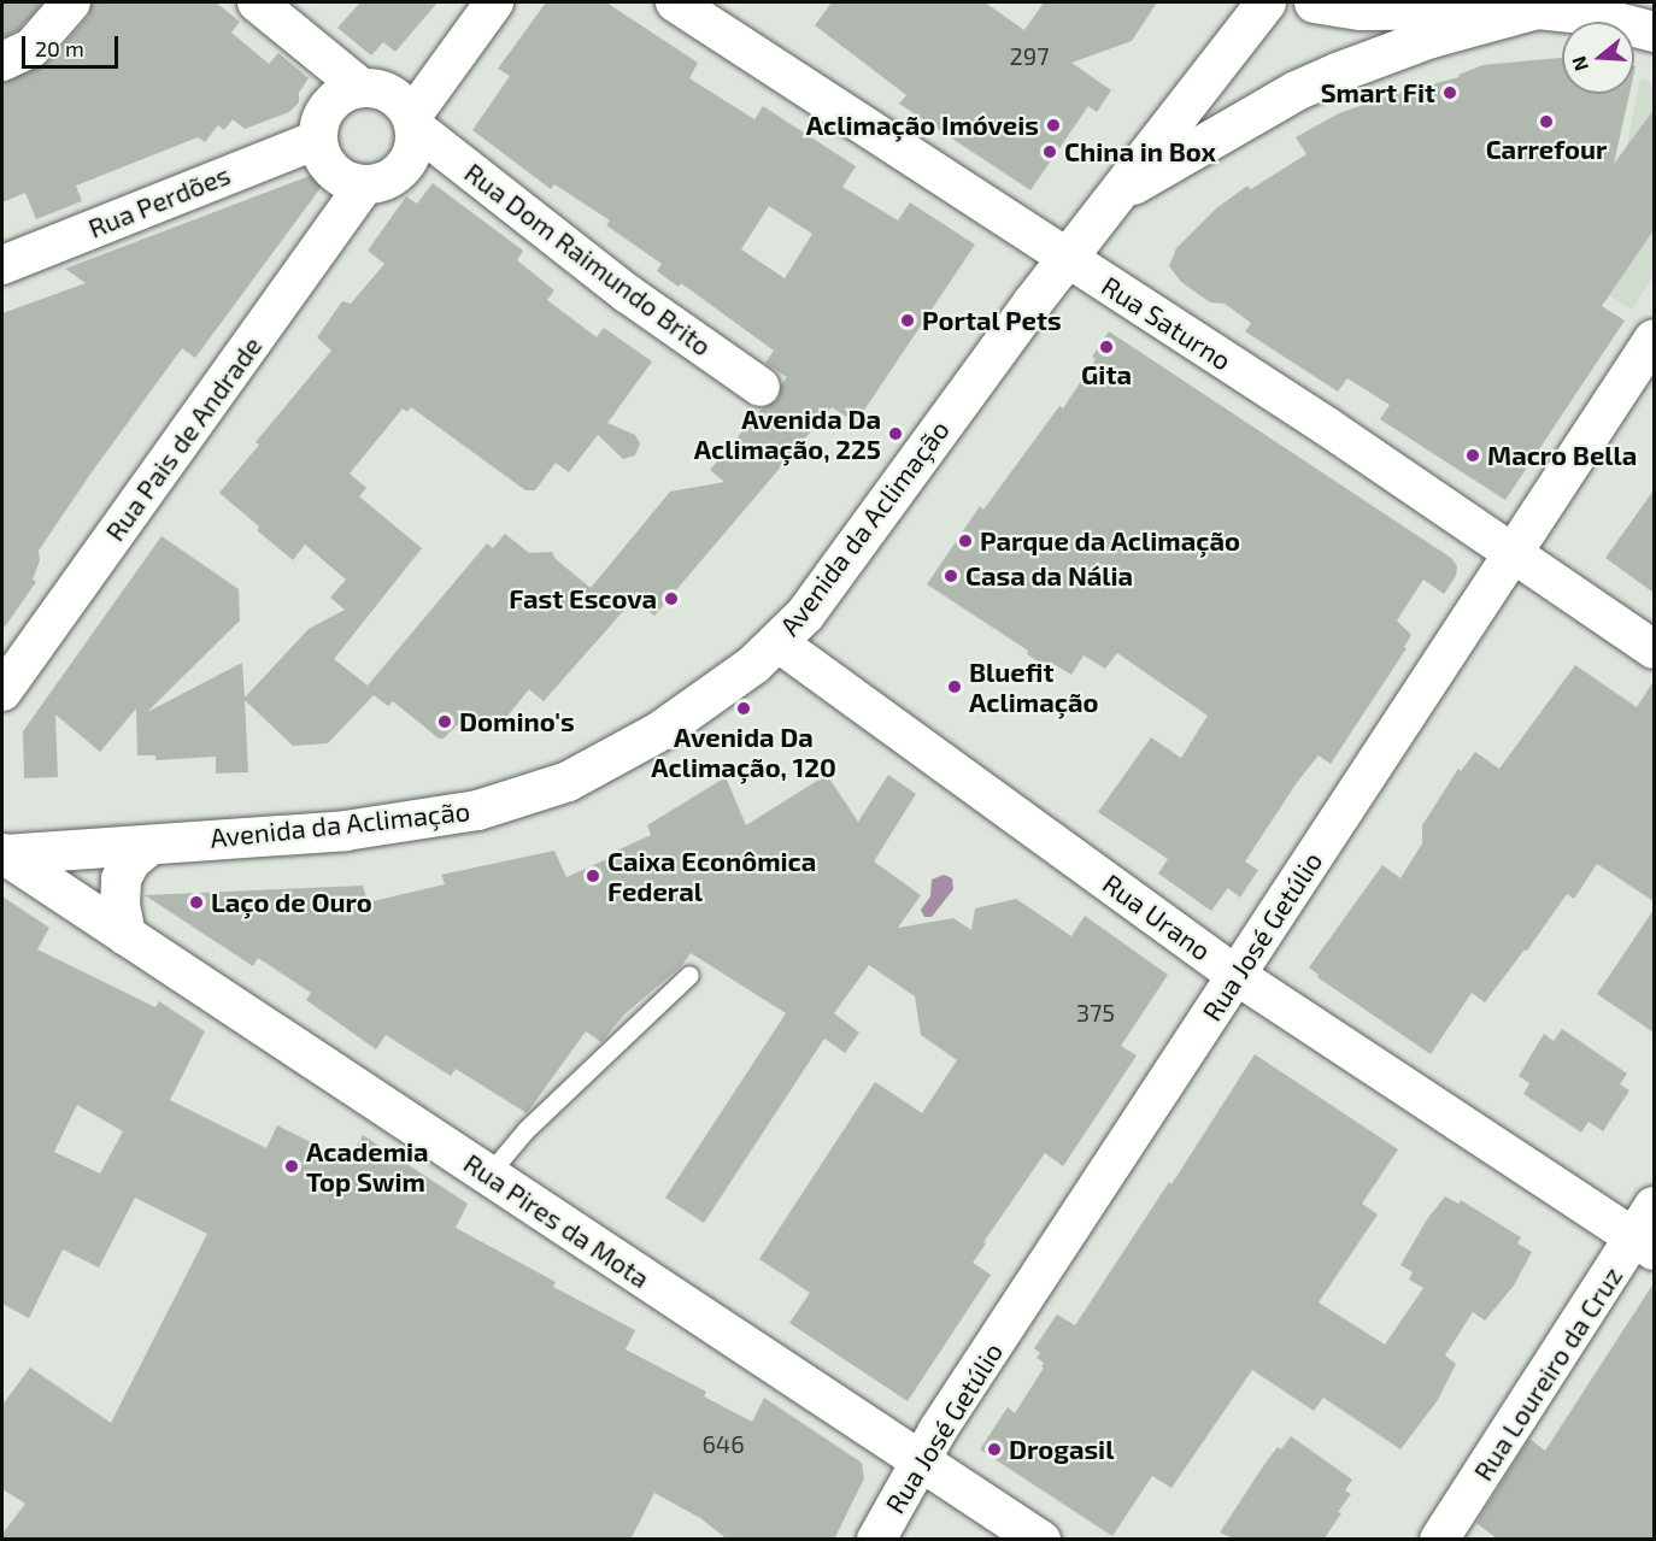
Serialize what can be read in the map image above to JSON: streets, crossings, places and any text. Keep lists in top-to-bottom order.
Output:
{
  "streets": {
    "street": [
      "Rua Perdões",
      "Rua Dom Raimundo Brito",
      "Rua Saturno",
      "Rua Pais de Andrade",
      "Avenida da Aclimação",
      "Rua Urano",
      "Rua José Getúlio",
      "Rua Pires da Mota",
      "Rua Loureiro da Cruz"
    ]
  },
  "crossings": [
    ["Rua Perdões", "Rua Dom Raimundo Brito"],
    ["Rua Perdões", "Rua Pais de Andrade"],
    ["Rua Dom Raimundo Brito", "Rua Pais de Andrade"],
    ["Rua Saturno", "Avenida da Aclimação"],
    ["Rua Saturno", "Rua José Getúlio"],
    ["Avenida da Aclimação", "Rua Urano"],
    ["Avenida da Aclimação", "Rua Pires da Mota"],
    ["Rua Urano", "Rua José Getúlio"],
    ["Rua Urano", "Rua Loureiro da Cruz"],
    ["Rua José Getúlio", "Rua Pires da Mota"]
  ],
  "places": [
    "Smart Fit",
    "Carrefour",
    "Aclimação Imóveis",
    "China in Box",
    "Portal Pets",
    "Gita",
    "Avenida Da Aclimação, 225",
    "Macro Bella",
    "Parque da Aclimação",
    "Casa da Nália",
    "Fast Escova",
    "Bluefit Aclimação",
    "Avenida Da Aclimação, 120",
    "Domino's",
    "Caixa Econômica Federal",
    "Laço de Ouro",
    "Academia Top Swim",
    "Drogasil"
  ],
  "house_numbers": ["297", "375", "646"],
  "scale_bar": "20 m",
  "north": "left"
}
